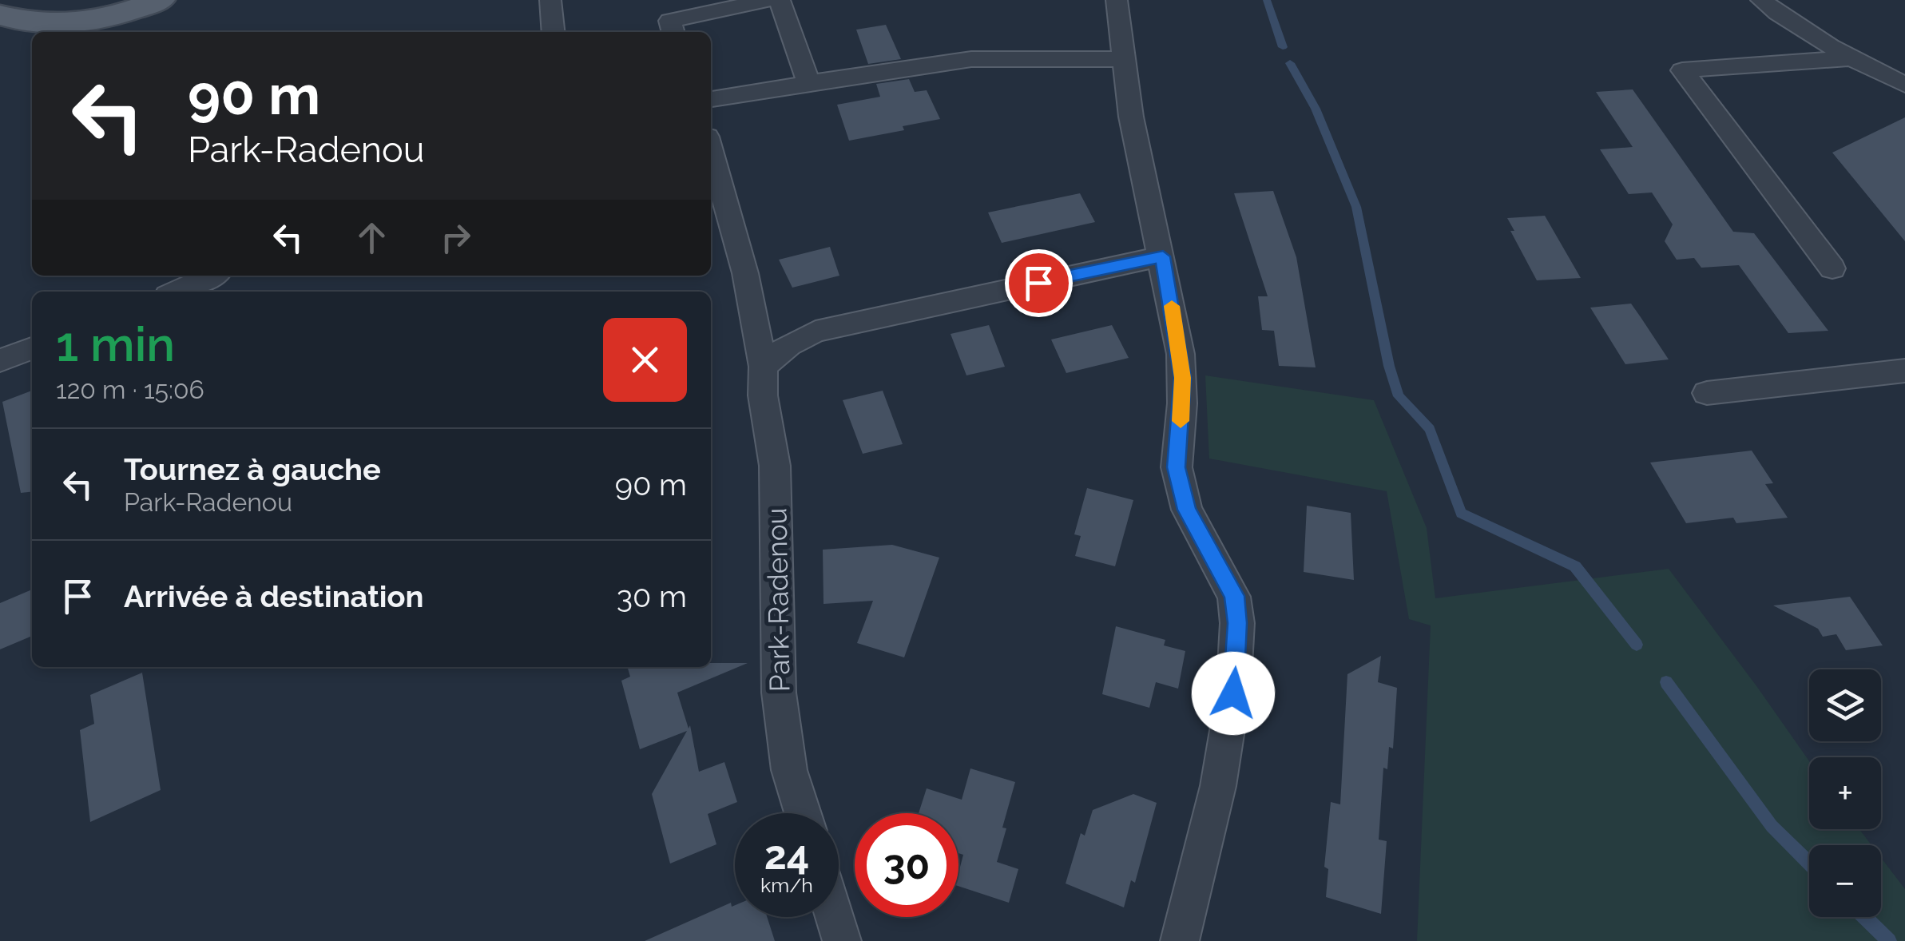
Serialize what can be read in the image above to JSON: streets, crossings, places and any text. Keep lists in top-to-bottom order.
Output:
{
  "streets": {
    "street": ["Park-Radenou"]
  },
  "page": {
    "turn": ["90 m", "Park-Radenou"],
    "heading": ["1 min", "120 m · 15:06"],
    "list": [
      {
        "name": "Tournez à gauche",
        "note": "Park-Radenou",
        "value": "90 m"
      },
      {
        "name": "Arrivée à destination",
        "value": "30 m"
      }
    ],
    "map_buttons": ["+", "−"],
    "speed": "24 km/h",
    "limit": "30"
  }
}
